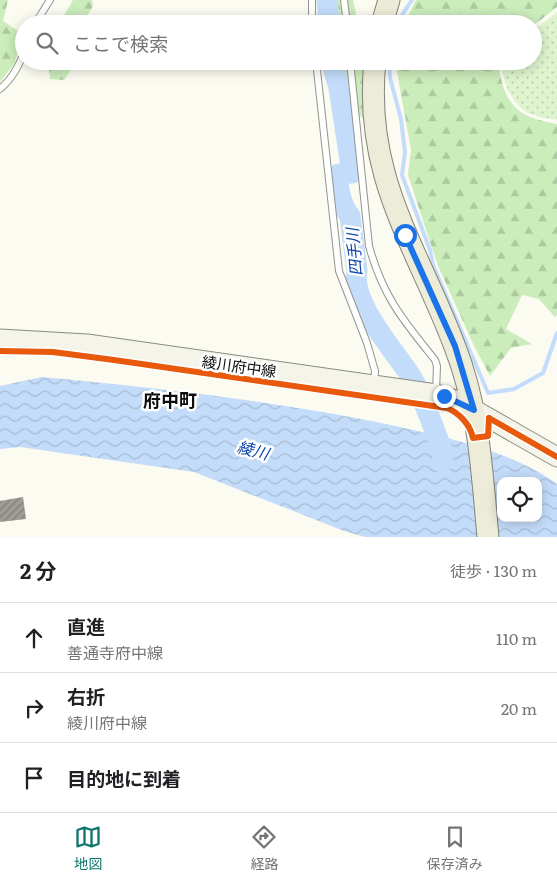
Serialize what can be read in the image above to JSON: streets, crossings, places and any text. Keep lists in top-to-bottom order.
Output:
{
  "streets": {
    "main road": ["綾川府中線"]
  },
  "districts": ["府中町"],
  "water": ["四手川", "綾川"],
  "page": {
    "search": "ここで検索",
    "heading": ["2 分", "徒歩 · 130 m"],
    "list": [
      ["直進", "善通寺府中線", "110 m"],
      ["右折", "綾川府中線", "20 m"],
      "目的地に到着"
    ],
    "nav": ["地図", "経路", "保存済み"]
  }
}
